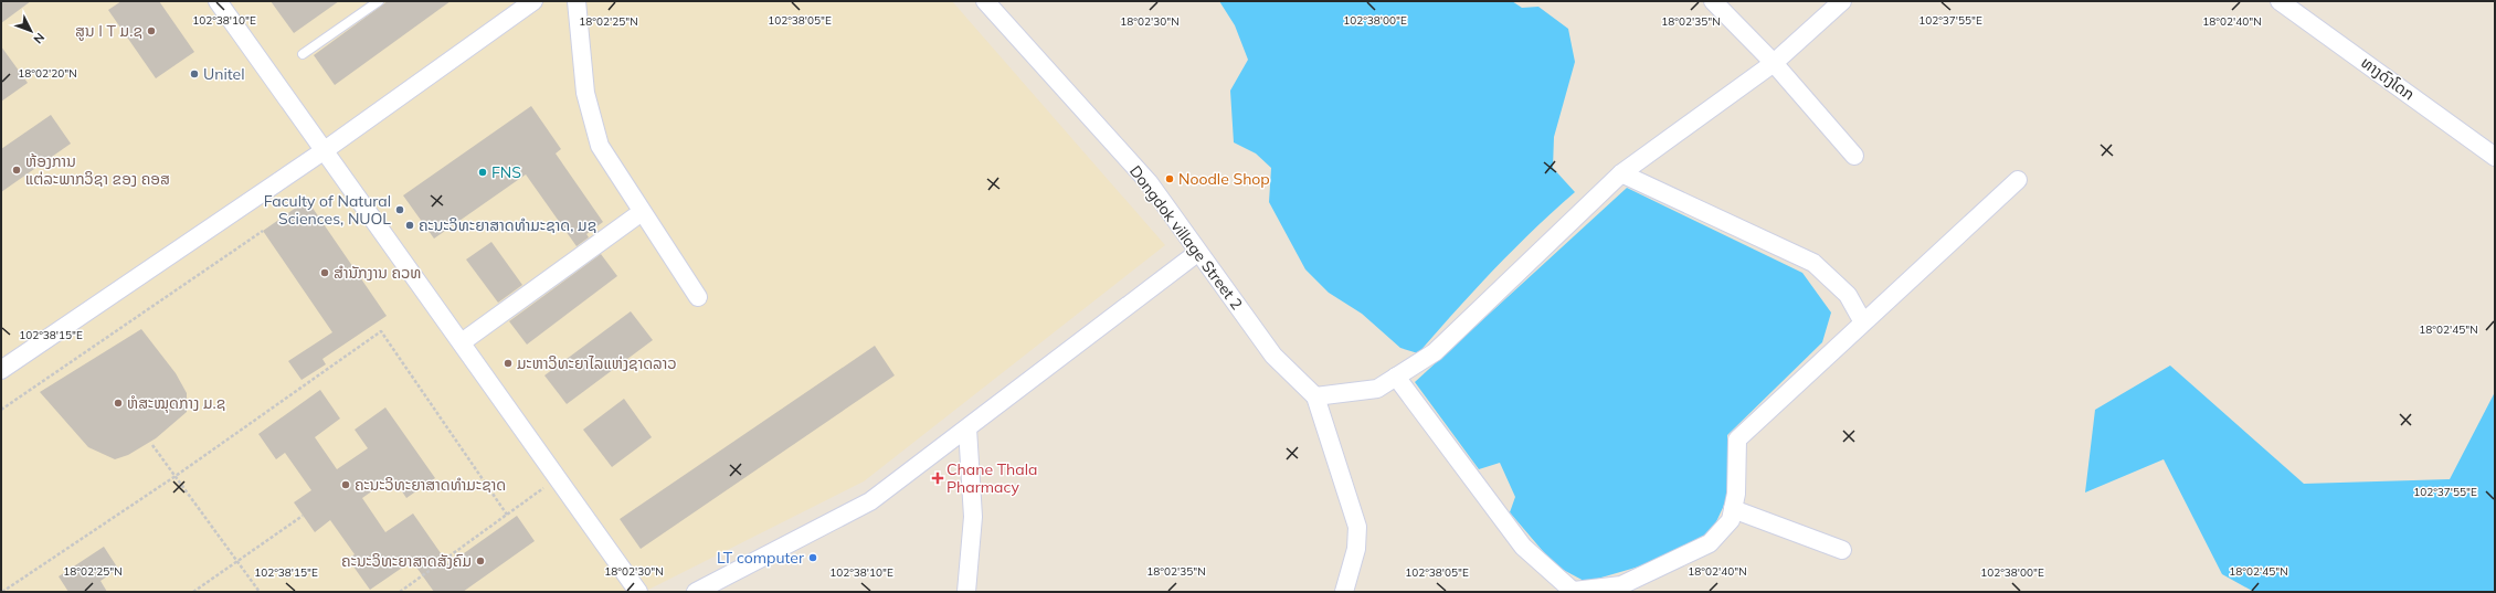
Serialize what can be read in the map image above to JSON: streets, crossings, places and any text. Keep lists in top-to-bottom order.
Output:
{
  "streets": {
    "street": ["ທາງດົງໂດກ", "Dongdok village Street 2"]
  },
  "places": {
    "other": [
      "ສູນ I T ມ.ຊ",
      "Unitel",
      "ຫ້ອງການ ແຕ່ລະພາກວິຊາ ຂອງ ຄອສ",
      "FNS",
      "Noodle Shop",
      "Faculty of Natural Sciences, NUOL",
      "ຄະນະວິທະຍາສາດທໍາມະຊາດ, ມຊ",
      "ສຳນັກງານ ຄວທ",
      "ມະຫາວິທະຍາໄລແຫ່ງຊາດລາວ",
      "ຫໍສະໝຸດກາງ ມ.ຊ",
      "ຄະນະວິທະຍາສາດທຳມະຊາດ",
      "LT computer",
      "ຄະນະວິທະຍາສາດສັງຄົມ"
    ],
    "health": ["Chane Thala Pharmacy"]
  },
  "north": "bottom right",
  "coordinates": [
    "102°37'55\"E",
    "102°38'10\"E",
    "102°38'05\"E",
    "102°38'00\"E",
    "18°02'25\"N",
    "18°02'30\"N",
    "18°02'40\"N",
    "18°02'35\"N",
    "18°02'20\"N",
    "18°02'45\"N",
    "102°38'15\"E"
  ]
}
